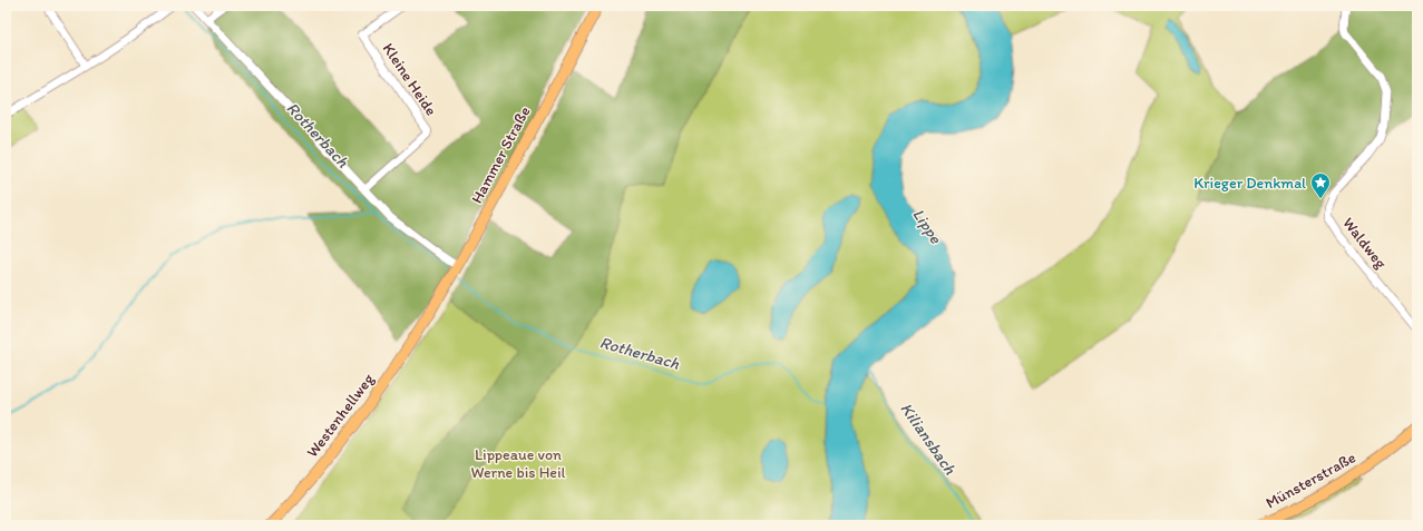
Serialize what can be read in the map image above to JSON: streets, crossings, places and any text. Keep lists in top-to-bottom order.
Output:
{
  "streets": {
    "main road": ["Hammer Straße", "Westenhellweg", "Münsterstraße"],
    "street": ["Kleine Heide", "Waldweg"]
  },
  "crossings": [
    ["Hammer Straße", "Westenhellweg"]
  ],
  "water": ["Rotherbach", "Lippe", "Kiliansbach"],
  "parks": ["Lippeaue von Werne bis Heil"],
  "places": {
    "place": ["Krieger Denkmal"]
  }
}
